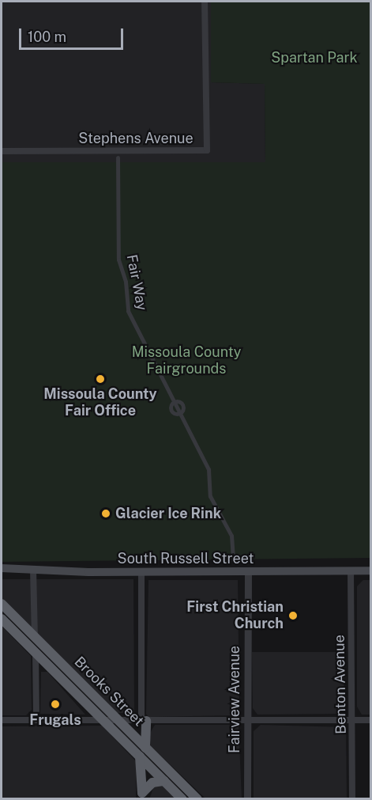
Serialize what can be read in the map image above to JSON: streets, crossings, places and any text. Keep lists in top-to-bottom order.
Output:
{
  "streets": {
    "highway": ["Brooks Street"],
    "main road": ["South Russell Street"],
    "street": [
      "Stephens Avenue",
      "Fair Way",
      "Benton Avenue",
      "Fairview Avenue"
    ]
  },
  "crossings": [
    ["South Russell Street", "Benton Avenue"],
    ["South Russell Street", "Fairview Avenue"]
  ],
  "parks": ["Spartan Park", "Missoula County Fairgrounds"],
  "places": [
    "Missoula County Fair Office",
    "Glacier Ice Rink",
    "First Christian Church",
    "Frugals"
  ],
  "scale_bar": "100 m"
}
